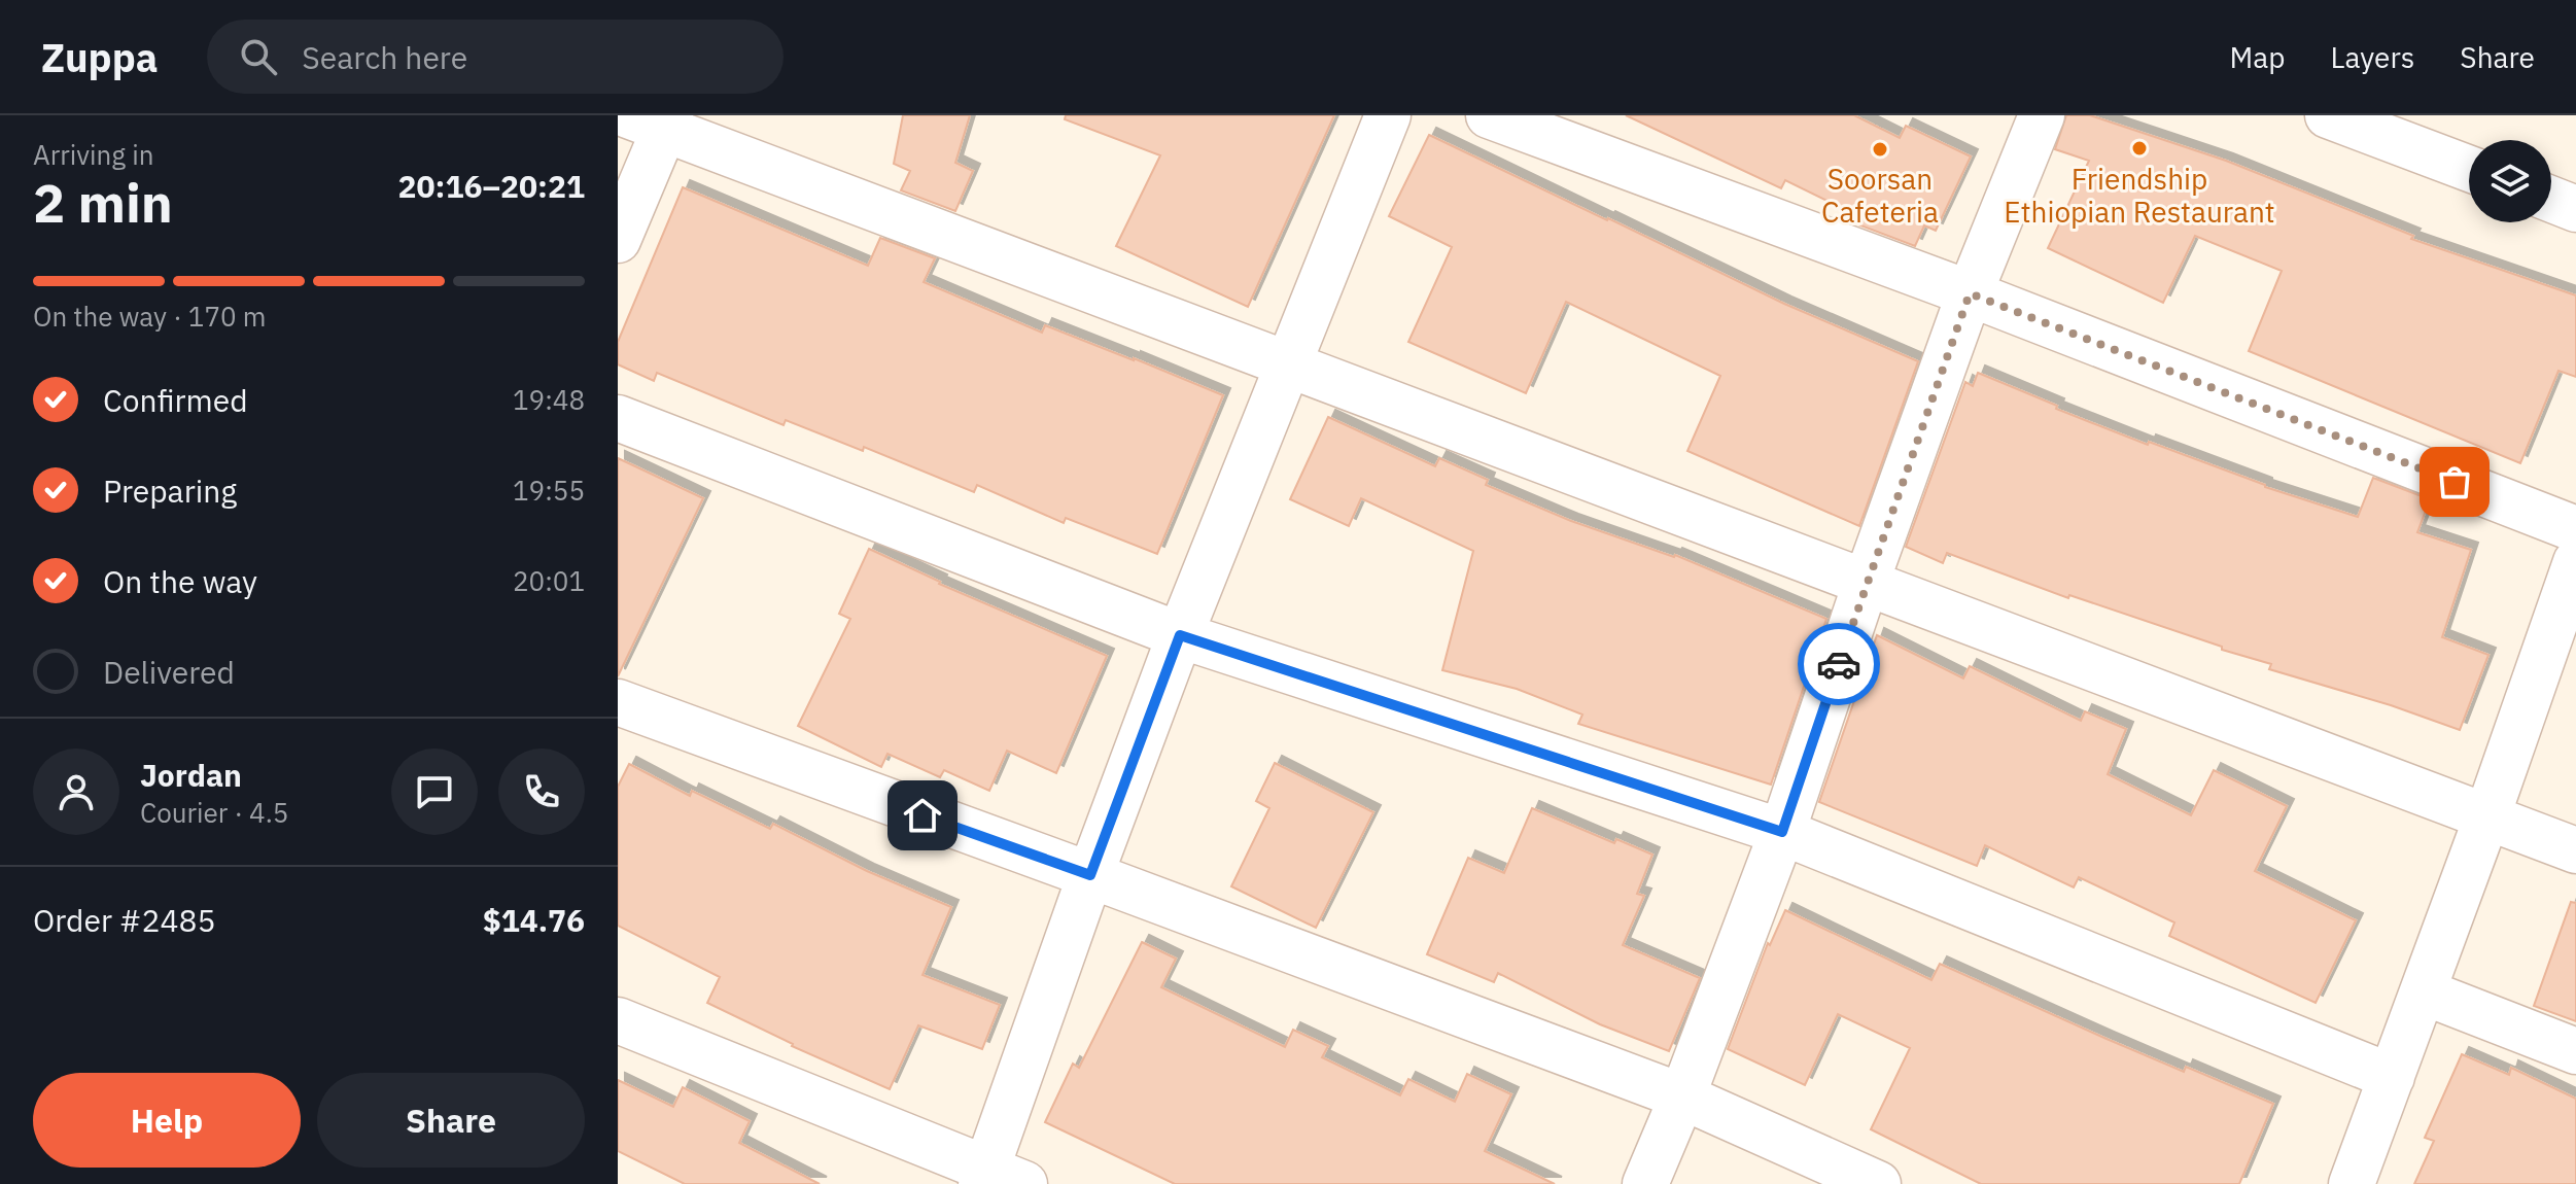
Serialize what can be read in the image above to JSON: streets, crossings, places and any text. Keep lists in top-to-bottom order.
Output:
{
  "places": ["Friendship Ethiopian Restaurant", "Soorsan Cafeteria"],
  "page": {
    "header": "Zuppa",
    "search": "Search here",
    "nav": ["Map", "Layers", "Share"],
    "heading": ["2 min", "Arriving in", "20:16–20:21"],
    "panel": [
      "Jordan",
      "Courier · 4.5",
      "Order #2485",
      "$14.76"
    ],
    "bar": "On the way · 170 m",
    "list": [
      ["Confirmed", "19:48"],
      ["Preparing", "19:55"],
      ["On the way", "20:01"],
      "Delivered"
    ],
    "buttons": ["Help", "Share"]
  }
}
